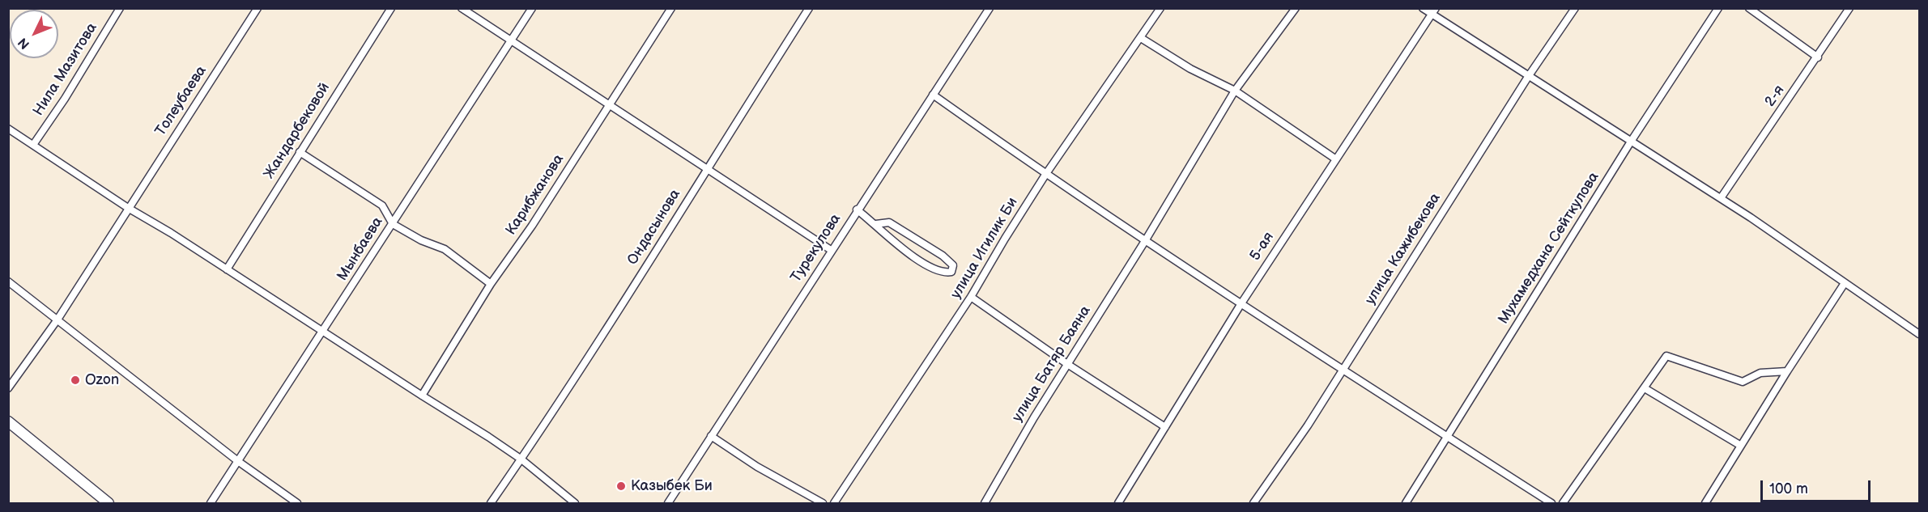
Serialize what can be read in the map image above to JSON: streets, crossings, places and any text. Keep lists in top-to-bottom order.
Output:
{
  "streets": {
    "street": [
      "Нила Мазитова",
      "2-я",
      "Толеубаева",
      "Жандарбековой",
      "Карибжанова",
      "Ондасынова",
      "5-ая",
      "Турекулова",
      "улица Игилик Би",
      "Мухамедхана Сейткулова",
      "Мынбаева",
      "улица Кажибекова",
      "улица Батяр Баяна"
    ]
  },
  "places": ["Ozon", "Казыбек Би"],
  "scale_bar": "100 m",
  "north": "bottom left"
}
